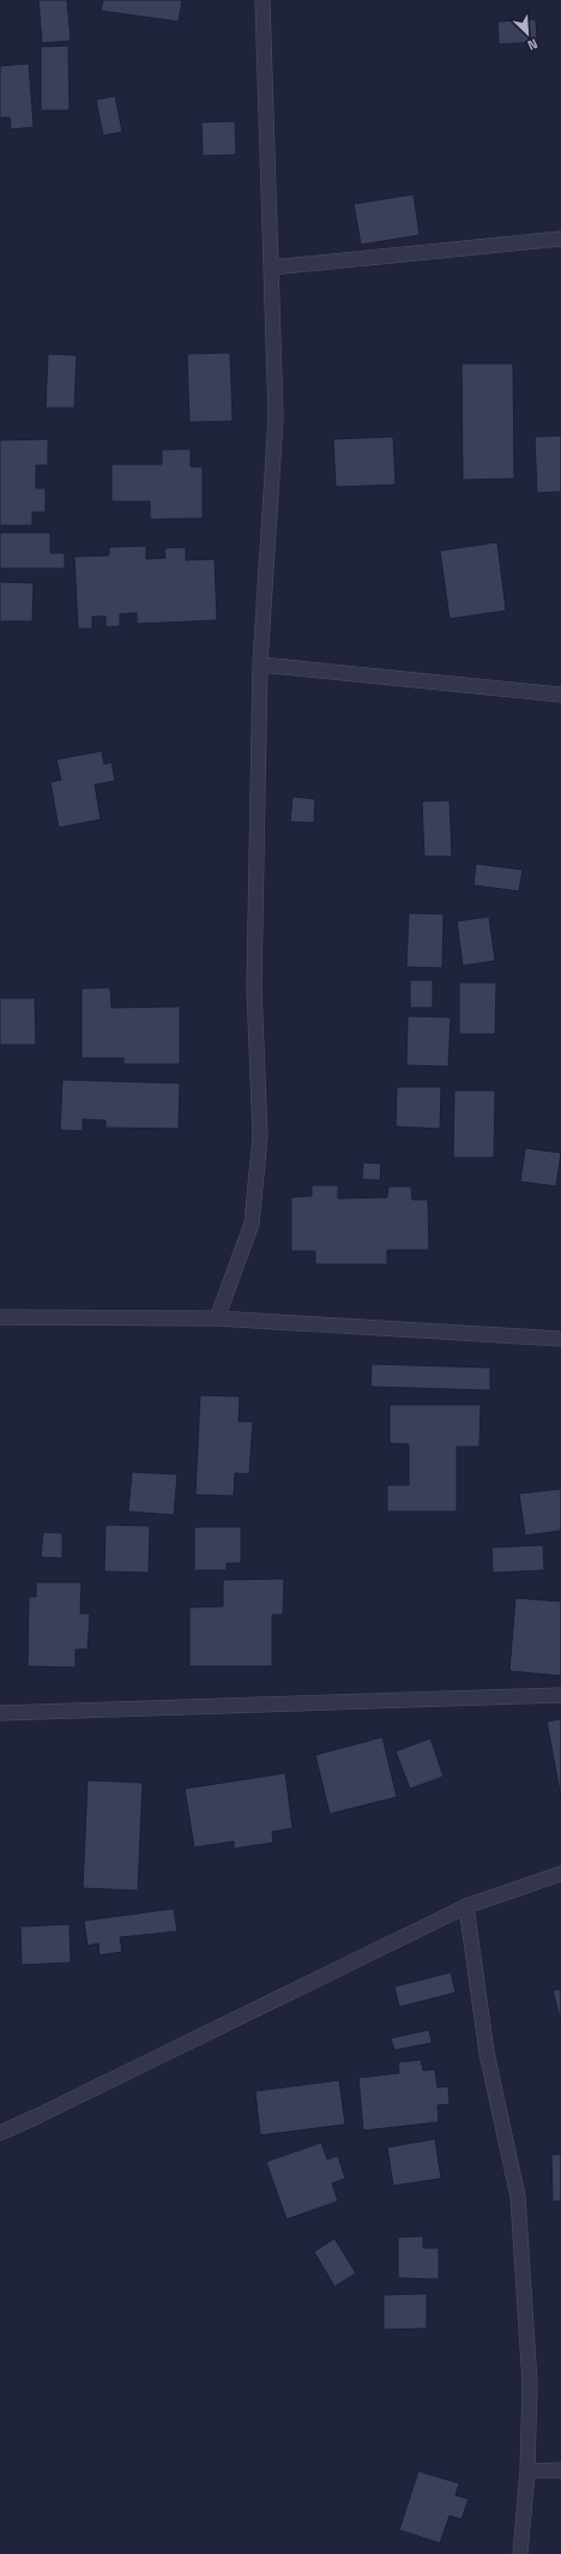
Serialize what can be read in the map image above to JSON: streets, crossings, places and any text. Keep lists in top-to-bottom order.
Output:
{
  "north": "bottom right"
}
